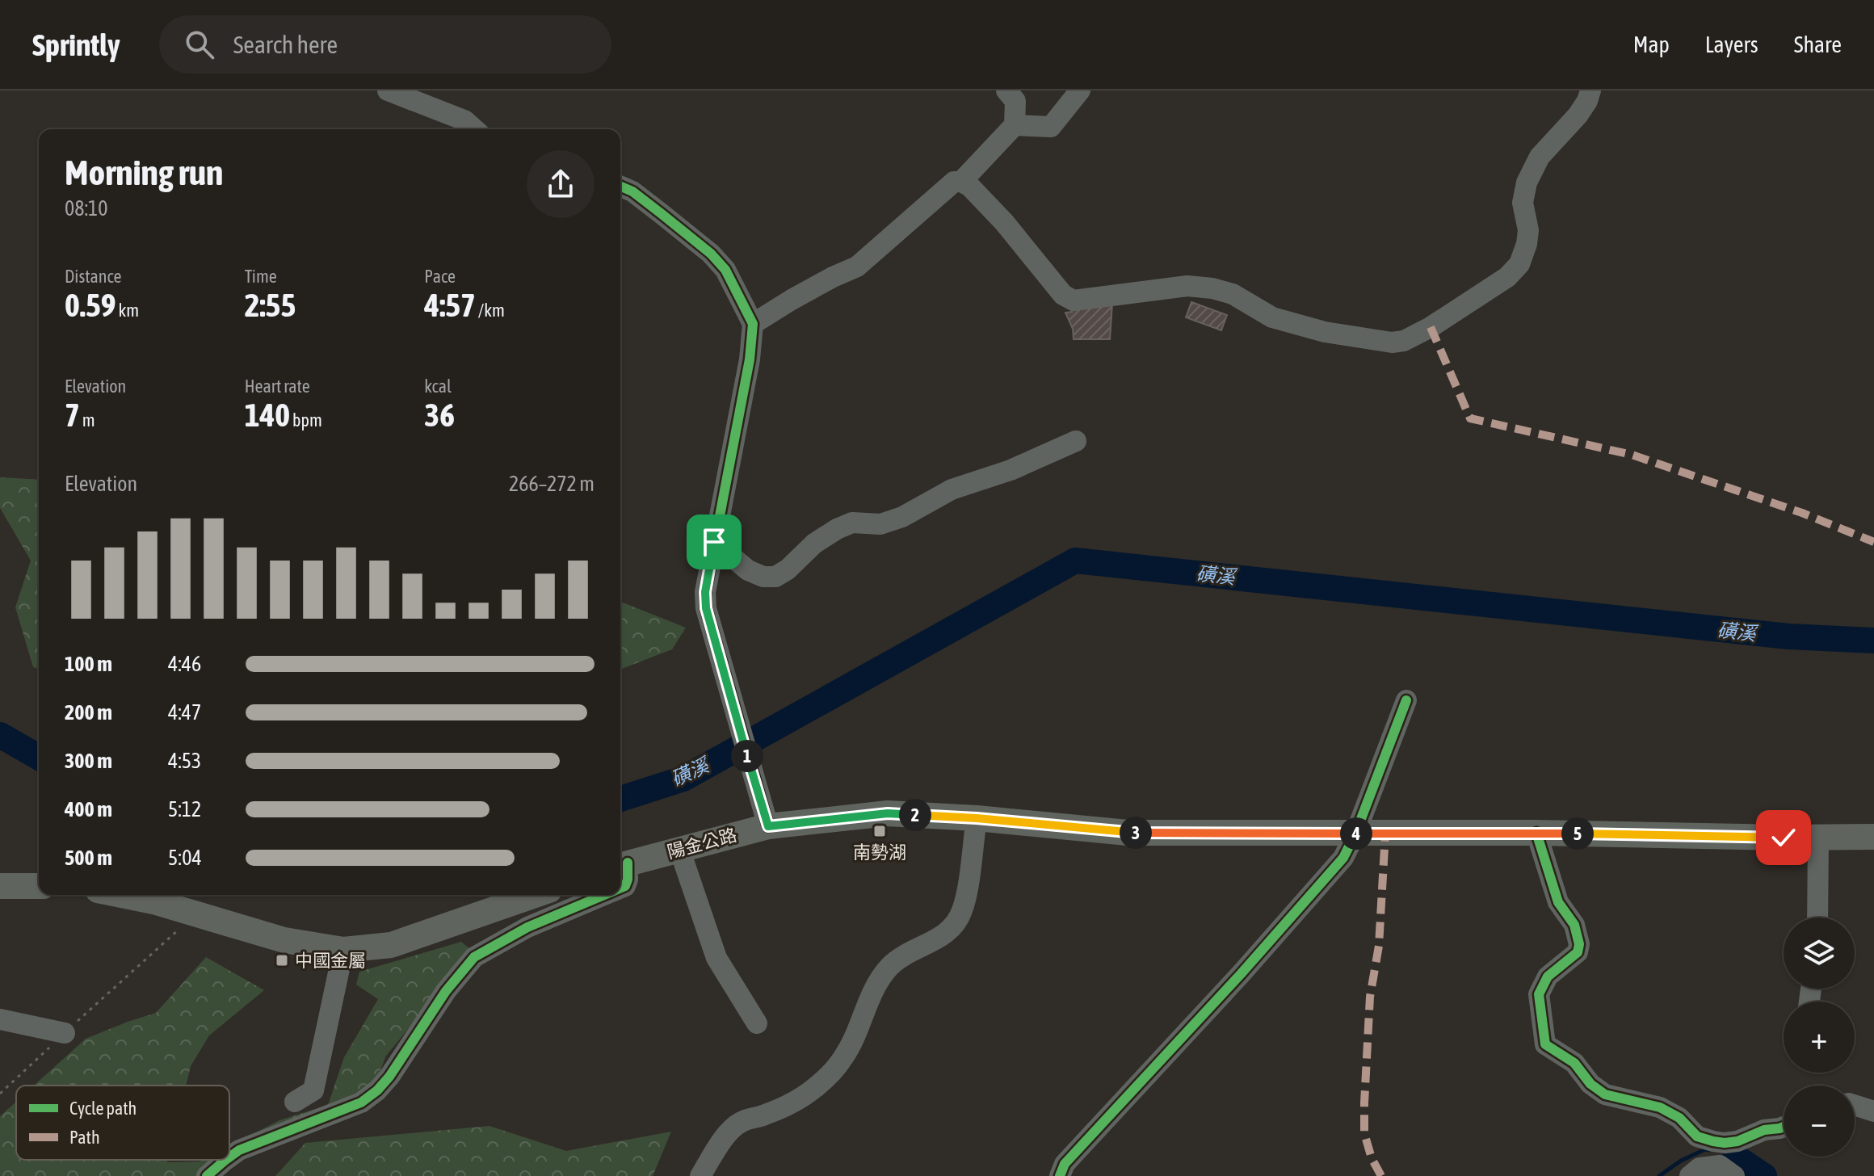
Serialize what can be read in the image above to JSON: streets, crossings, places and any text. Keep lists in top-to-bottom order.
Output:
{
  "streets": {
    "main road": ["陽金公路"]
  },
  "water": ["磺溪"],
  "places": {
    "transit": ["南勢湖", "中國金屬"]
  },
  "legend": ["Cycle path", "Path"],
  "page": {
    "header": "Sprintly",
    "search": "Search here",
    "nav": ["Map", "Layers", "Share"],
    "heading": ["Morning run", "08:10"],
    "stats": [
      ["Distance", "0.59 km"],
      ["Time", "2:55"],
      ["Pace", "4:57 /km"],
      ["Elevation", "7 m"],
      ["Heart rate", "140 bpm"],
      ["kcal", "36"]
    ],
    "chart": ["Elevation", "266–272 m"],
    "list": [
      {
        "name": "100 m",
        "note": "4:46"
      },
      {
        "name": "200 m",
        "note": "4:47"
      },
      {
        "name": "300 m",
        "note": "4:53"
      },
      {
        "name": "400 m",
        "note": "5:12"
      },
      {
        "name": "500 m",
        "note": "5:04"
      }
    ],
    "pins": [
      "1",
      "2",
      "3",
      "4",
      "5"
    ],
    "map_buttons": ["+", "−"]
  }
}
